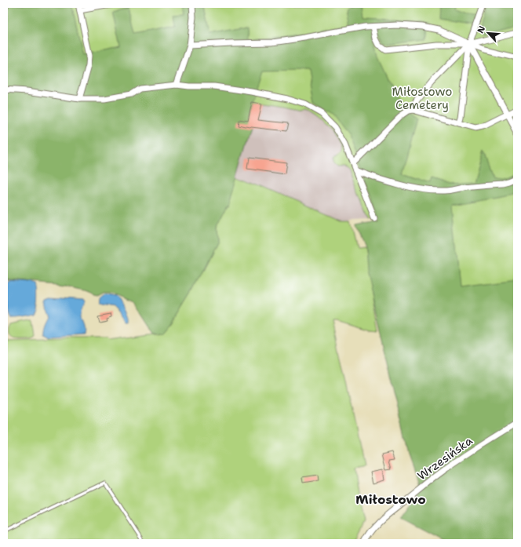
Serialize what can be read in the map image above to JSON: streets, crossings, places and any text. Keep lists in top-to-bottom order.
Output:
{
  "streets": {
    "street": ["Wrzesińska"]
  },
  "districts": ["Miłostowo"],
  "parks": ["Miłostowo Cemetery"],
  "north": "top left"
}
